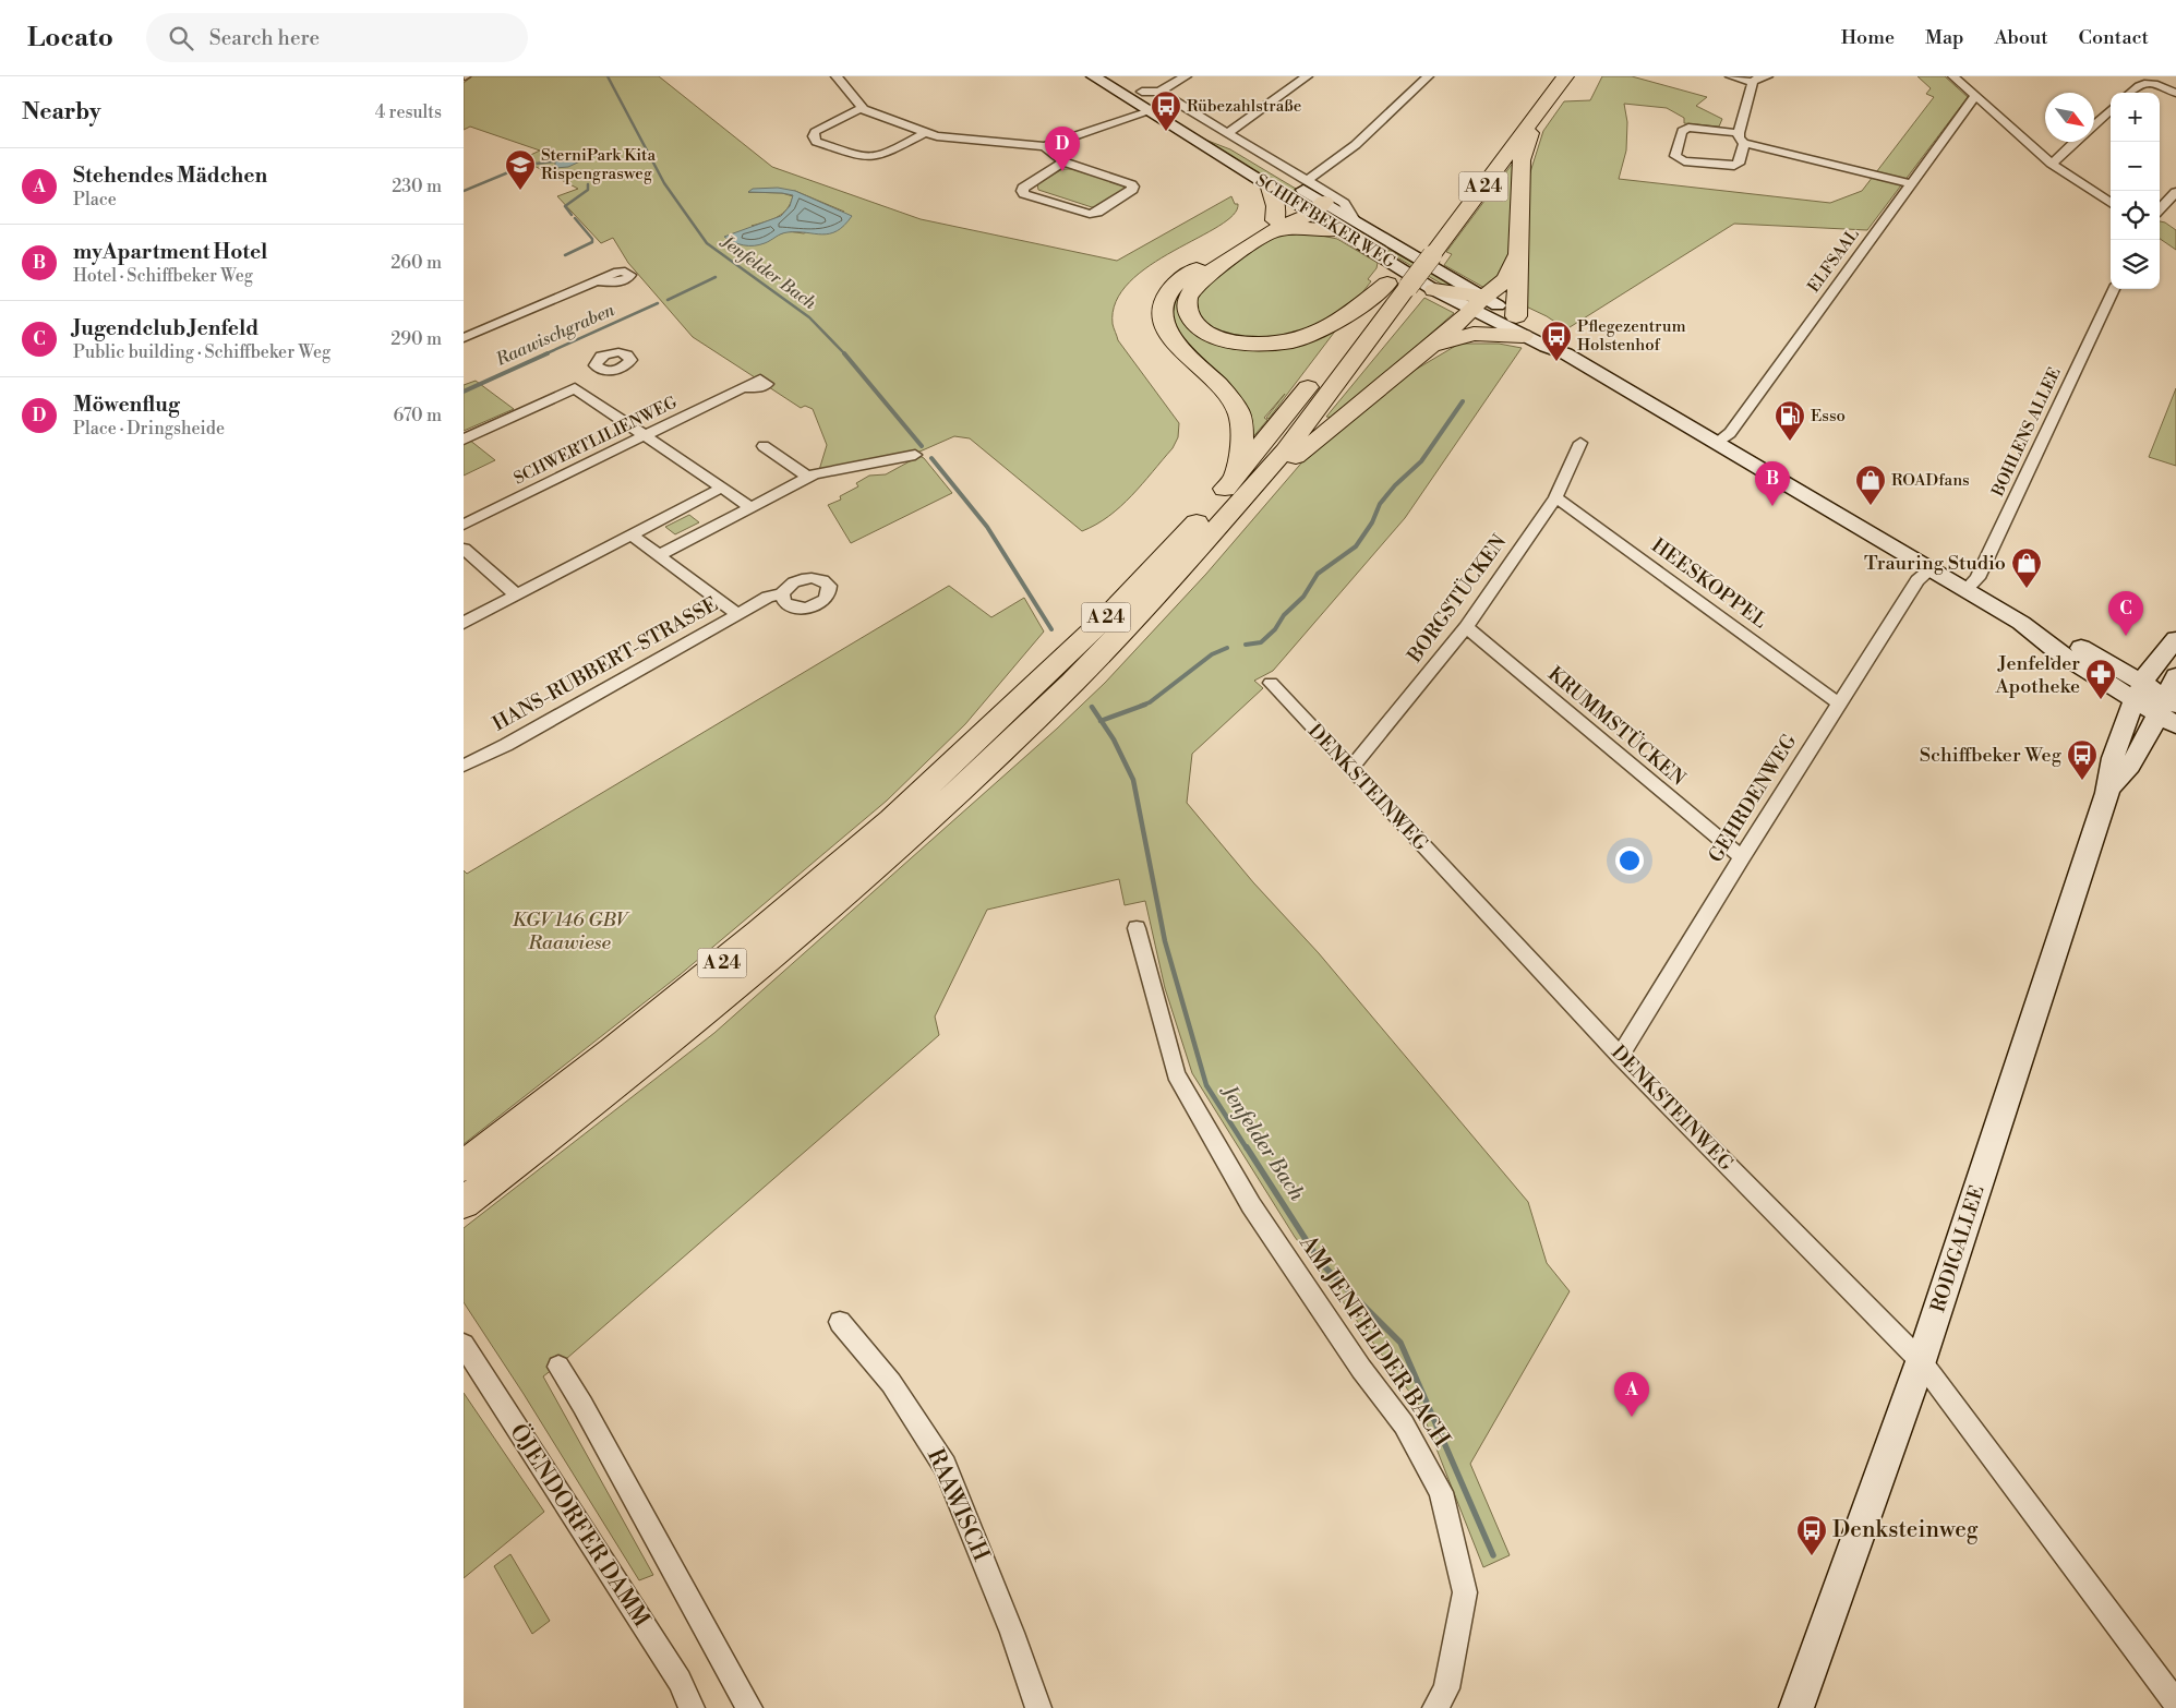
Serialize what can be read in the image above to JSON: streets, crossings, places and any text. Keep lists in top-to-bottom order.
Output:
{
  "streets": {
    "highway": ["A 24"],
    "main road": ["SCHIFFBEKER WEG", "RODIGALLEE"],
    "street": [
      "ELFSAAL",
      "BOHLENS ALLEE",
      "SCHWERTLILIENWEG",
      "HEESKOPPEL",
      "BORGSTÜCKEN",
      "HANS-RUBBERT-STRASSE",
      "KRUMMSTÜCKEN",
      "DENKSTEINWEG",
      "GEHRDENWEG",
      "AM JENFELDER BACH",
      "RAAWISCH",
      "ÖJENDORFER DAMM"
    ]
  },
  "crossings": [
    ["SCHIFFBEKER WEG", "ELFSAAL"],
    ["SCHIFFBEKER WEG", "BOHLENS ALLEE"],
    ["SCHIFFBEKER WEG", "GEHRDENWEG"],
    ["SCHIFFBEKER WEG", "RODIGALLEE"],
    ["HEESKOPPEL", "BORGSTÜCKEN"],
    ["HEESKOPPEL", "GEHRDENWEG"],
    ["BORGSTÜCKEN", "KRUMMSTÜCKEN"],
    ["BORGSTÜCKEN", "DENKSTEINWEG"],
    ["KRUMMSTÜCKEN", "GEHRDENWEG"],
    ["DENKSTEINWEG", "GEHRDENWEG"],
    ["DENKSTEINWEG", "RODIGALLEE"]
  ],
  "water": ["Jenfelder Bach", "Raawischgraben"],
  "parks": ["KGV 146 GBV Raawiese"],
  "places": {
    "bus stop": [
      "Rübezahlstraße",
      "Pflegezentrum Holstenhof",
      "Schiffbeker Weg",
      "Denksteinweg"
    ],
    "school or university": ["SterniPark Kita Rispengrasweg"],
    "fuel station": ["Esso"],
    "shop": ["ROADfans", "Trauring Studio"],
    "pharmacy": ["Jenfelder Apotheke"]
  },
  "north": "bottom right",
  "page": {
    "header": "Locato",
    "search": "Search here",
    "nav": [
      "Home",
      "Map",
      "About",
      "Contact"
    ],
    "heading": ["Nearby", "4 results"],
    "map_buttons": ["+", "−"],
    "pins": [
      "D",
      "B",
      "C",
      "A"
    ],
    "list": [
      {
        "mark": "A",
        "name": "Stehendes Mädchen",
        "note": "Place",
        "value": "230 m"
      },
      {
        "mark": "B",
        "name": "myApartment Hotel",
        "note": "Hotel · Schiffbeker Weg",
        "value": "260 m"
      },
      {
        "mark": "C",
        "name": "Jugendclub Jenfeld",
        "note": "Public building · Schiffbeker Weg",
        "value": "290 m"
      },
      {
        "mark": "D",
        "name": "Möwenflug",
        "note": "Place · Dringsheide",
        "value": "670 m"
      }
    ]
  }
}
